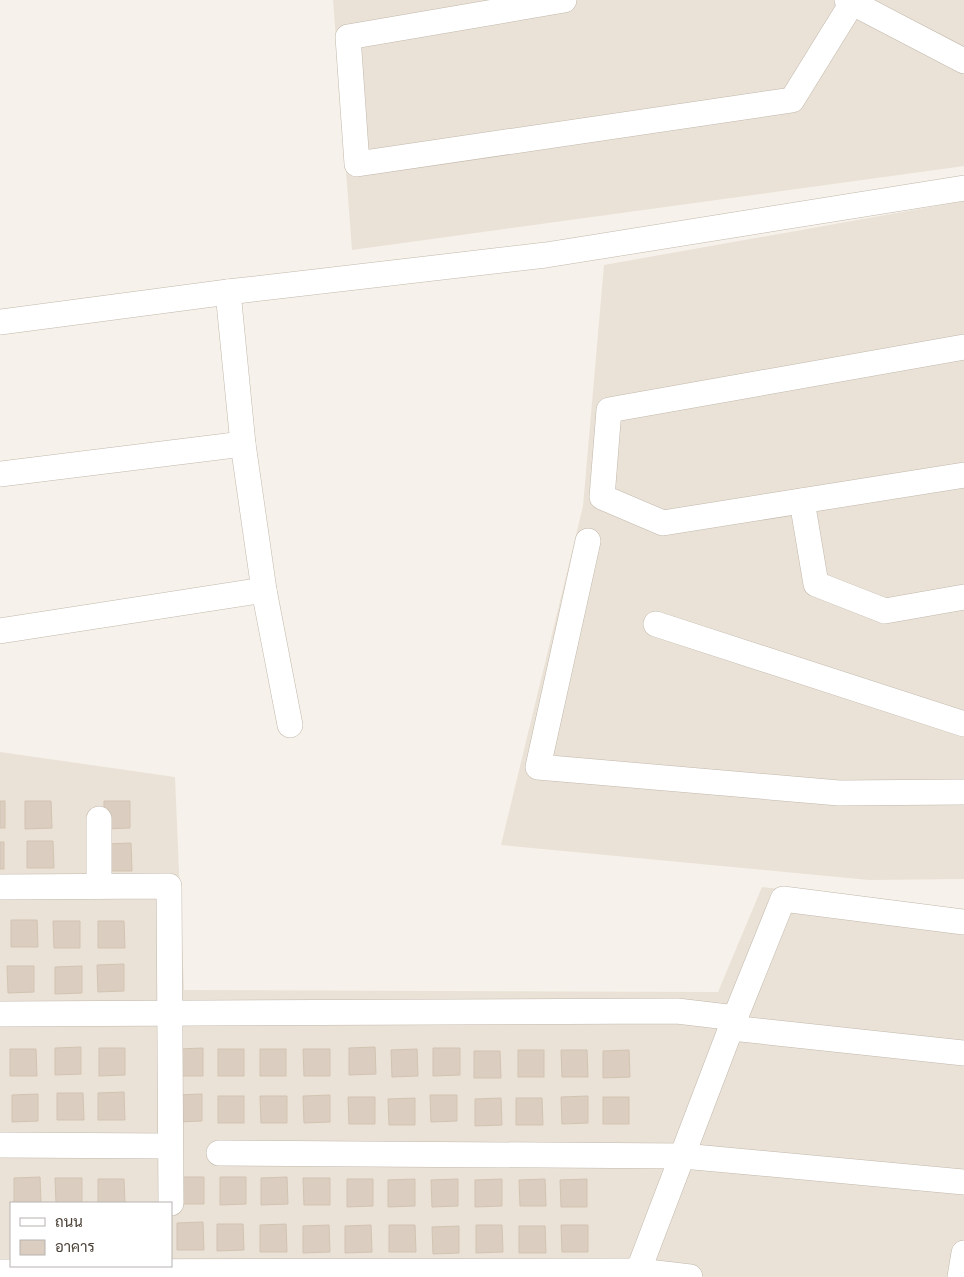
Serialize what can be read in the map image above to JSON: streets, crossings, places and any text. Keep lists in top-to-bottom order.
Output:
{
  "legend": ["ถนน", "อาคาร"]
}
